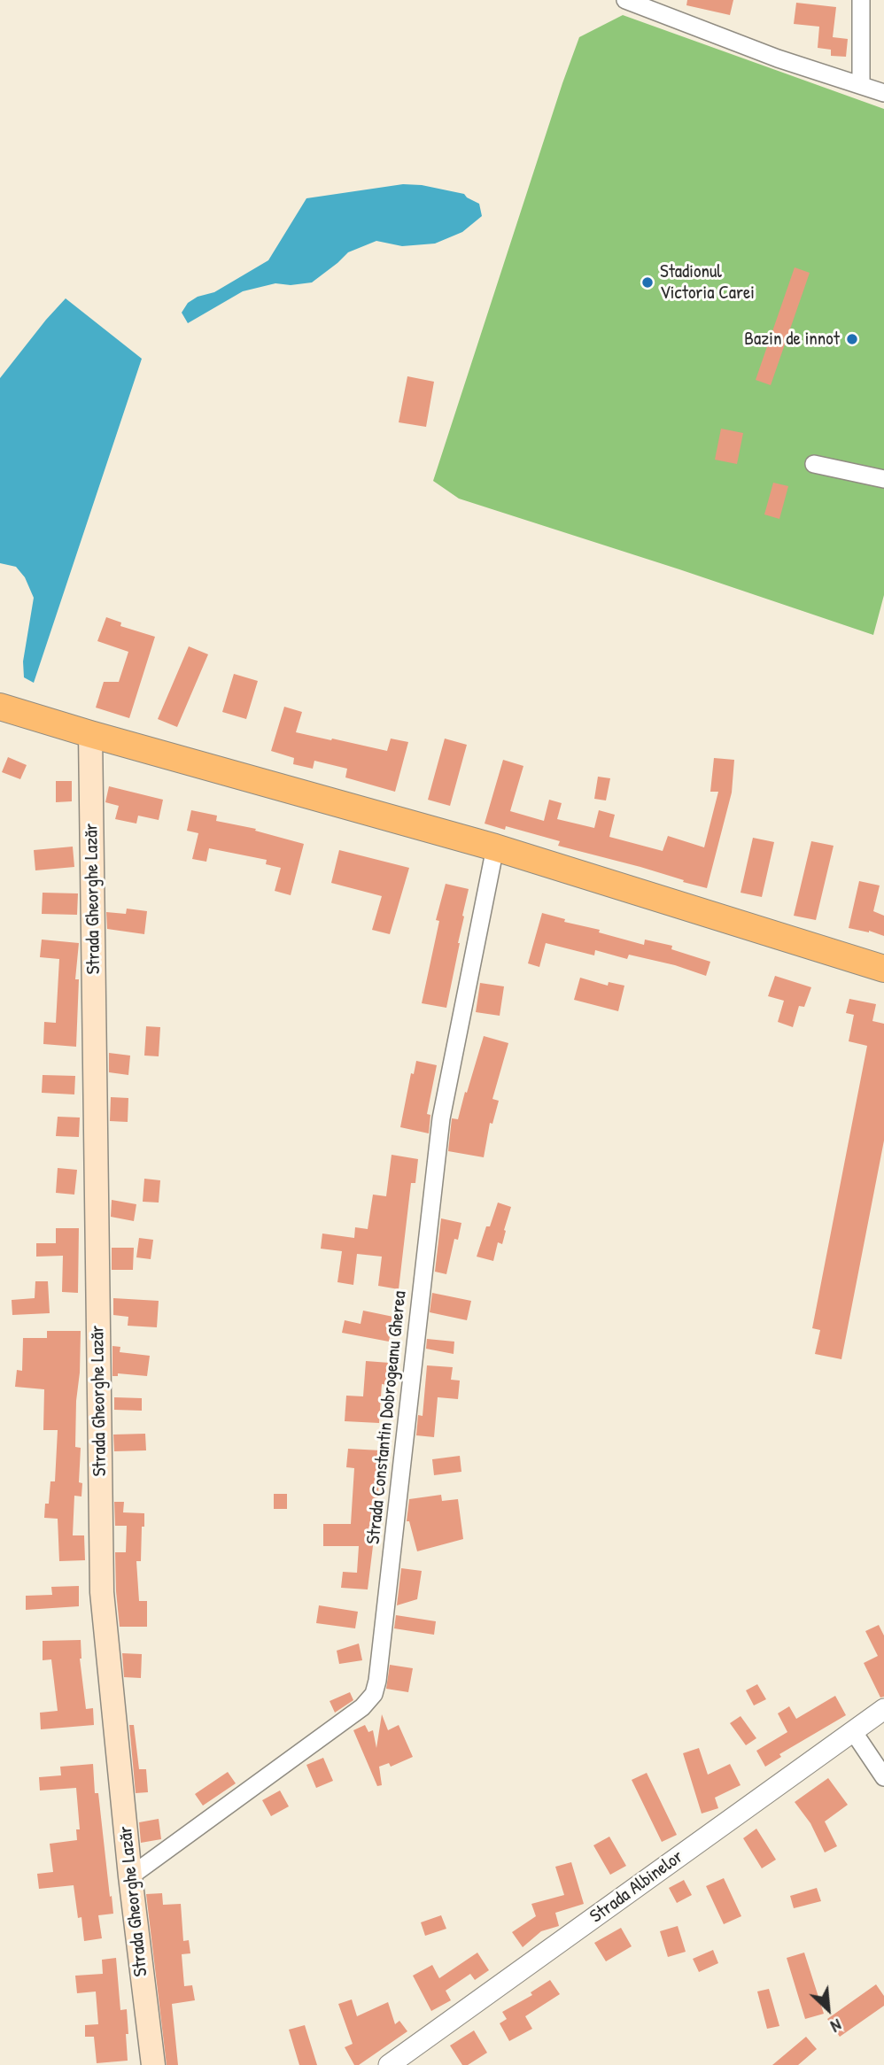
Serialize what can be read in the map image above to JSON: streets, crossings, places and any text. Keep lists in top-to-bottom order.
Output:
{
  "streets": {
    "main road": ["Strada Gheorghe Lazăr"],
    "street": ["Strada Constantin Dobrogeanu Gherea", "Strada Albinelor"]
  },
  "crossings": [
    ["Strada Gheorghe Lazăr", "Strada Constantin Dobrogeanu Gherea"]
  ],
  "places": ["Stadionul Victoria Carei", "Bazin de innot"],
  "north": "bottom right"
}
